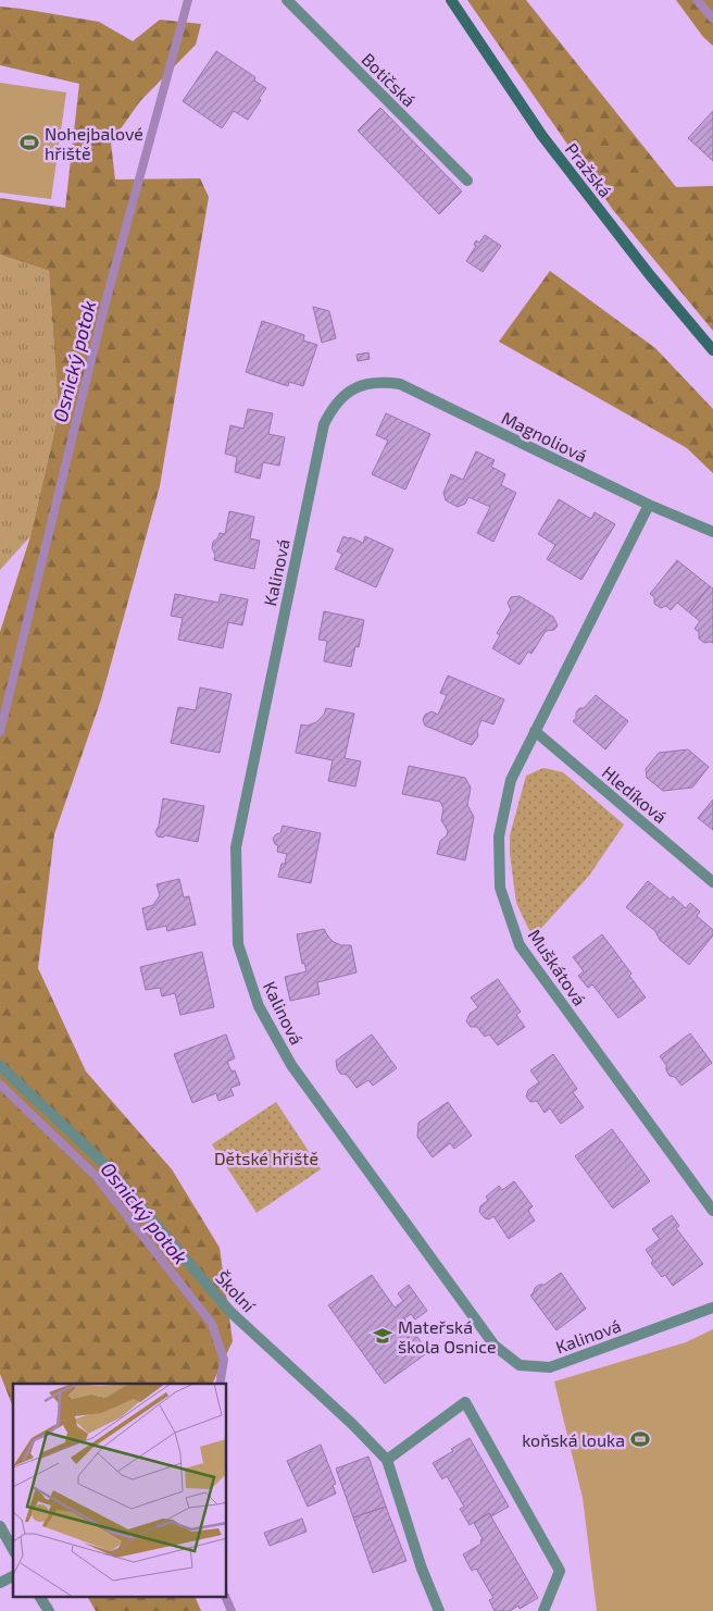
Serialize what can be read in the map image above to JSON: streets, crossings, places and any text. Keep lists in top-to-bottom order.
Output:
{
  "streets": {
    "main road": ["Pražská"],
    "street": [
      "Botičská",
      "Magnoliová",
      "Kalinová",
      "Hledíková",
      "Muškátová",
      "Školní"
    ]
  },
  "crossings": [
    ["Magnoliová", "Kalinová"],
    ["Magnoliová", "Muškátová"],
    ["Hledíková", "Muškátová"]
  ],
  "water": ["Osnický potok"],
  "parks": ["Dětské hřiště"],
  "places": {
    "sports": ["Nohejbalové hřiště", "koňská louka"],
    "school or university": ["Mateřská škola Osnice"]
  }
}
